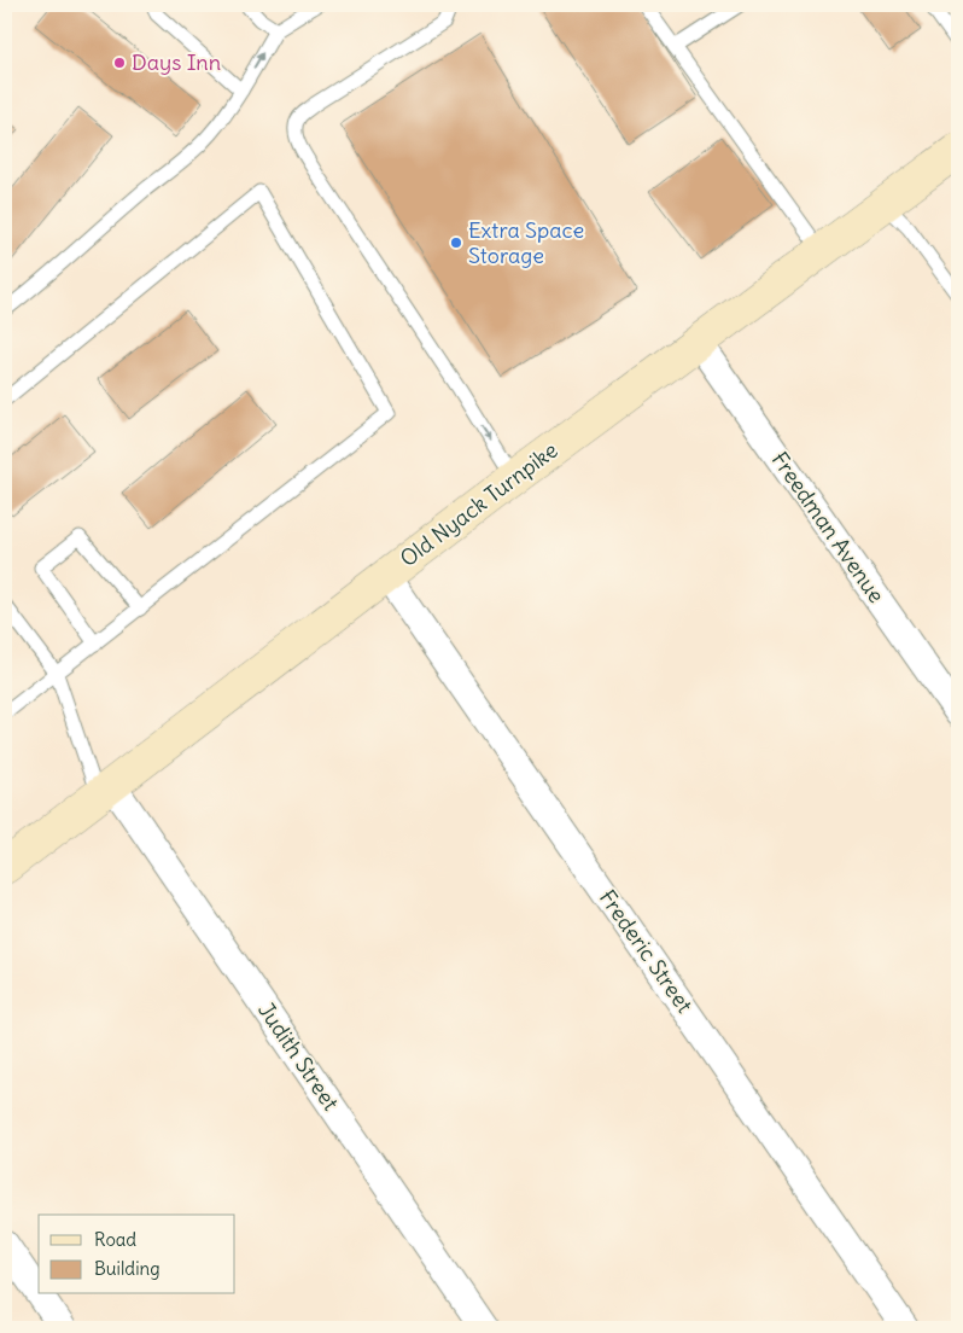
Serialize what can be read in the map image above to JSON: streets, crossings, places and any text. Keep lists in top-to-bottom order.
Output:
{
  "streets": {
    "street": [
      "Old Nyack Turnpike",
      "Freedman Avenue",
      "Frederic Street",
      "Judith Street"
    ]
  },
  "crossings": [
    ["Old Nyack Turnpike", "Freedman Avenue"],
    ["Old Nyack Turnpike", "Frederic Street"],
    ["Old Nyack Turnpike", "Judith Street"]
  ],
  "places": ["Days Inn", "Extra Space Storage"],
  "legend": ["Road", "Building"]
}
